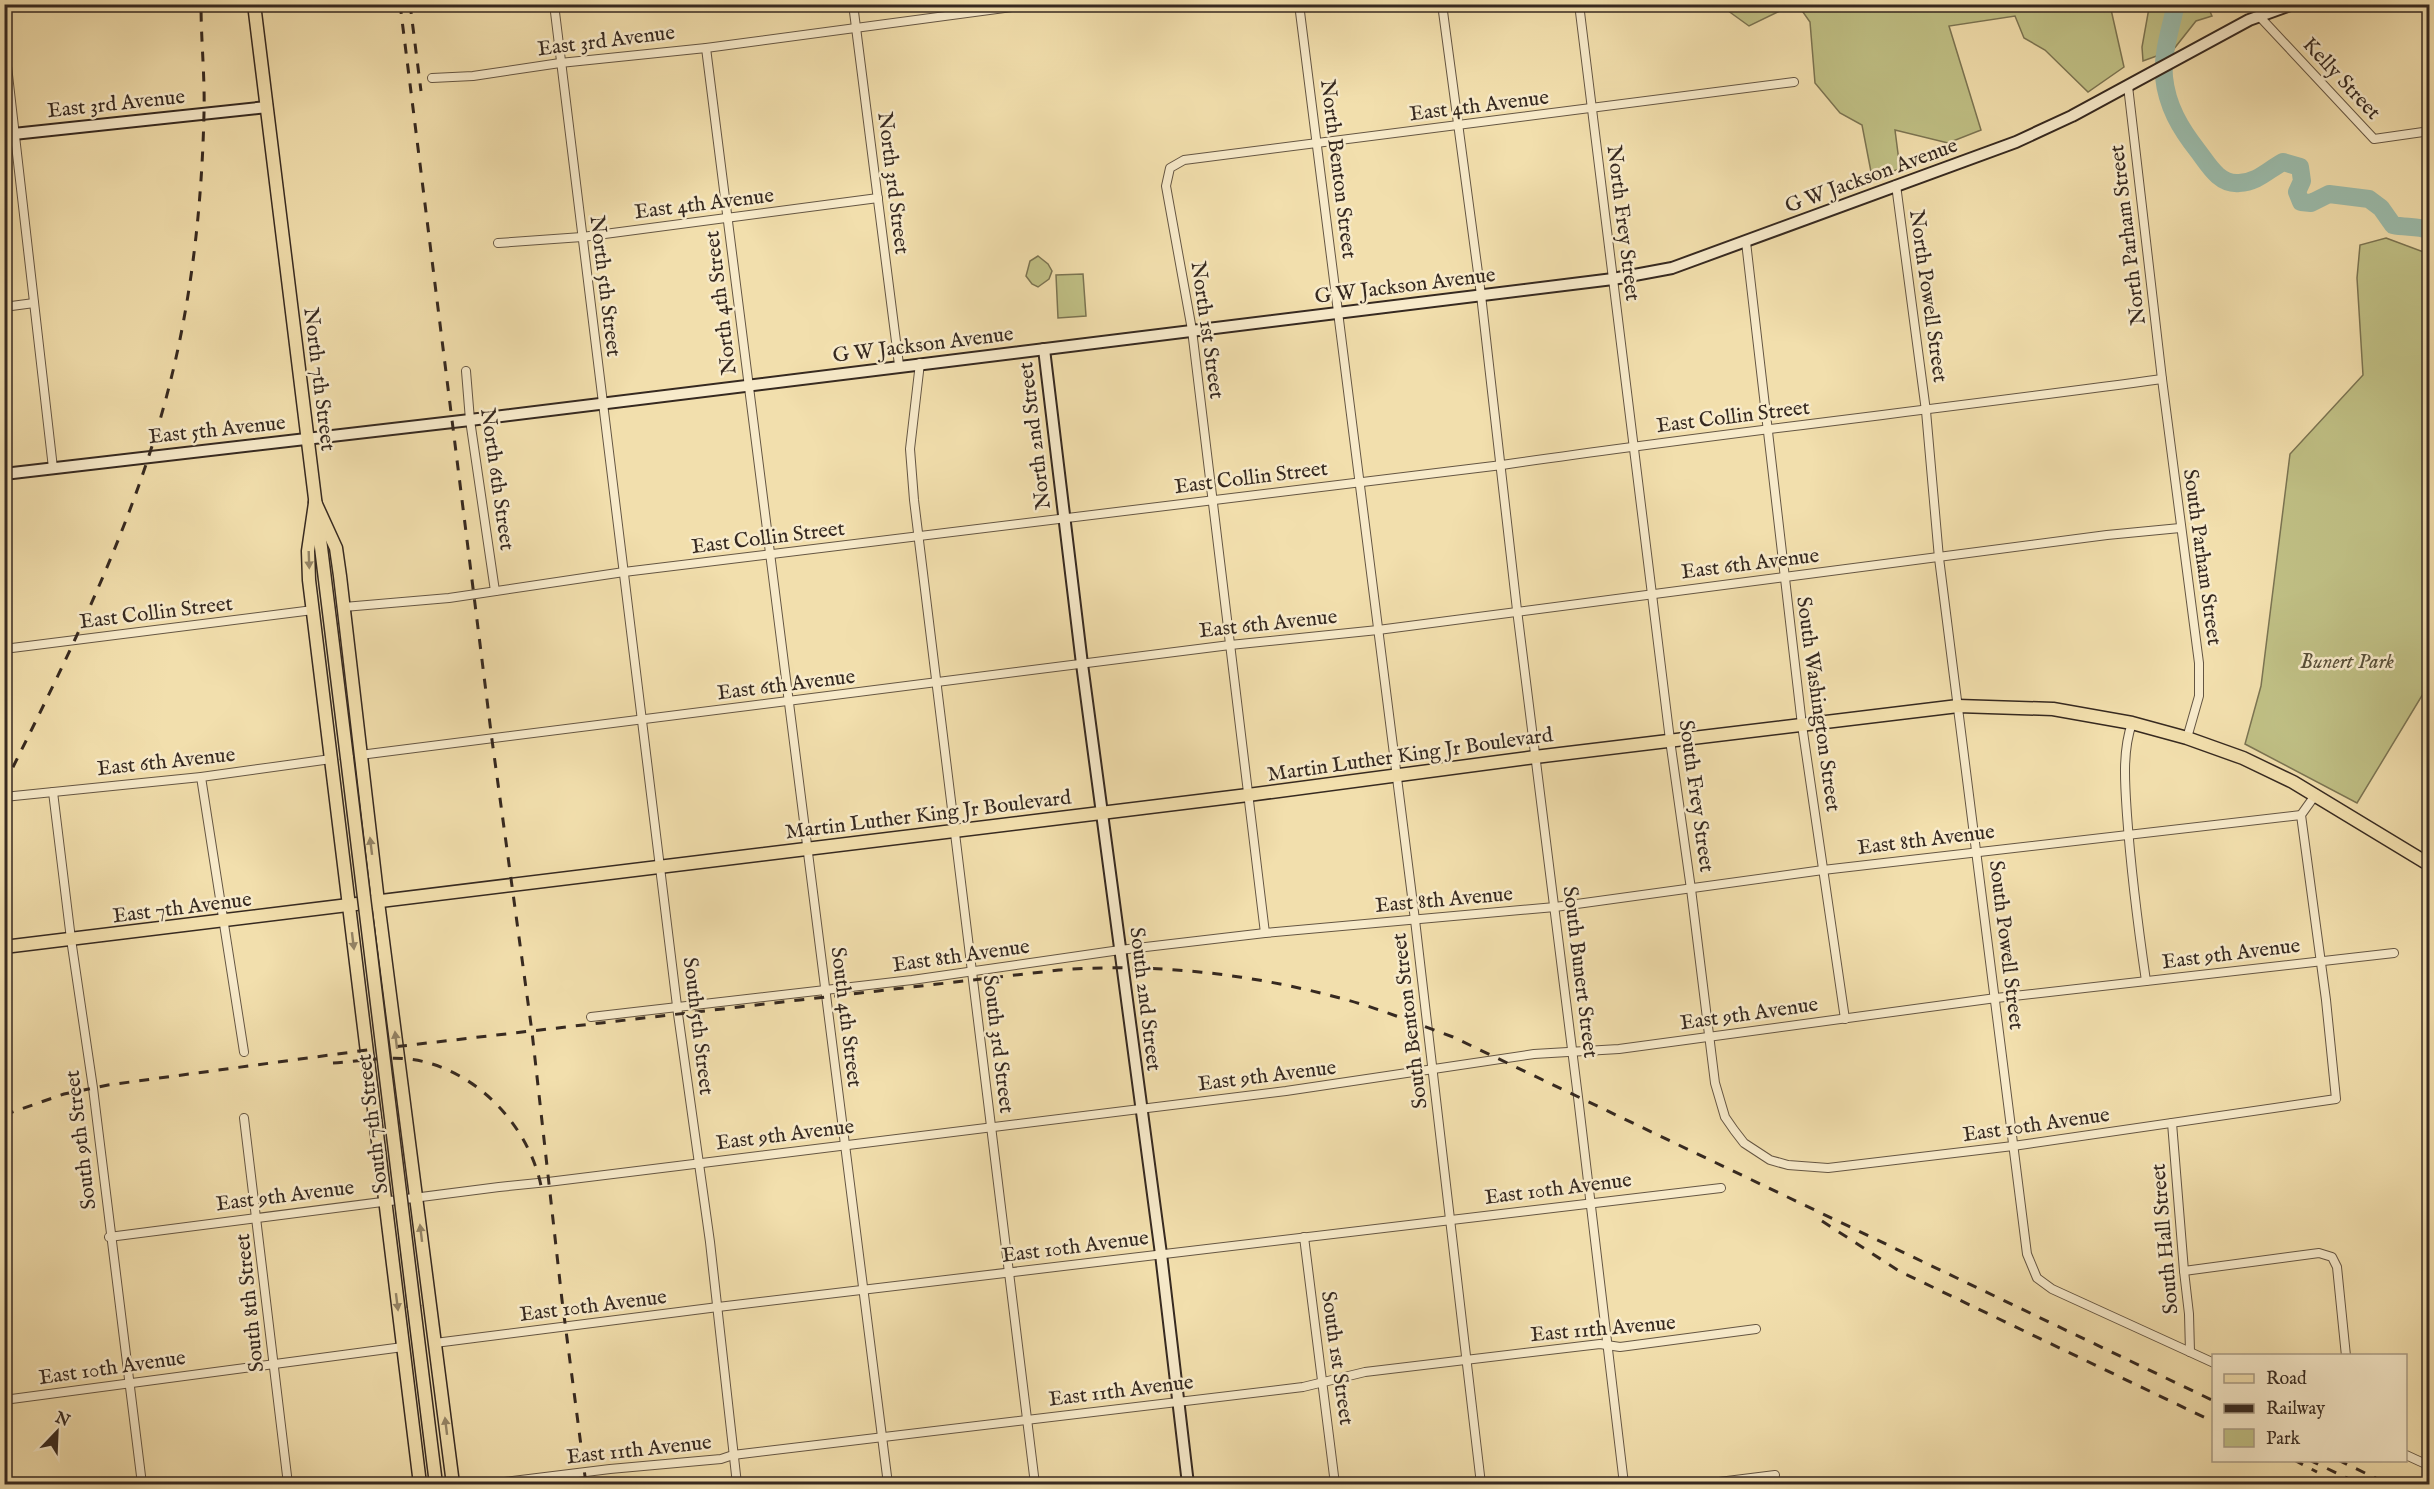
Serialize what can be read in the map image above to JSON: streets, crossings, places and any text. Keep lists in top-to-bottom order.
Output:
{
  "streets": {
    "main road": [
      "North 7th Street",
      "Martin Luther King Jr Boulevard",
      "East 7th Avenue",
      "South 7th Street"
    ],
    "street": [
      "East 3rd Avenue",
      "Kelly Street",
      "East 4th Avenue",
      "North Benton Street",
      "G W Jackson Avenue",
      "North 3rd Street",
      "North Frey Street",
      "North Parham Street",
      "North 5th Street",
      "North Powell Street",
      "North 4th Street",
      "North 1st Street",
      "East Collin Street",
      "East 5th Avenue",
      "North 2nd Street",
      "North 6th Street",
      "South Parham Street",
      "East 6th Avenue",
      "South Washington Street",
      "South Frey Street",
      "East 8th Avenue",
      "South Powell Street",
      "East 9th Avenue",
      "South Bunert Street",
      "South 2nd Street",
      "South 4th Street",
      "South Benton Street",
      "South 5th Street",
      "South 3rd Street",
      "East 10th Avenue",
      "South 9th Street",
      "South Hall Street",
      "South 8th Street",
      "East 11th Avenue",
      "South 1st Street"
    ]
  },
  "crossings": [
    ["East 3rd Avenue", "North 3rd Street"],
    ["East 3rd Avenue", "North 5th Street"],
    ["East 3rd Avenue", "North 4th Street"],
    ["East 3rd Avenue", "North 7th Street"],
    ["Kelly Street", "G W Jackson Avenue"],
    ["East 4th Avenue", "North Benton Street"],
    ["East 4th Avenue", "North 3rd Street"],
    ["East 4th Avenue", "North Frey Street"],
    ["East 4th Avenue", "North 5th Street"],
    ["East 4th Avenue", "North 4th Street"],
    ["East 4th Avenue", "North 1st Street"],
    ["East 4th Avenue", "South Bunert Street"],
    ["North Benton Street", "G W Jackson Avenue"],
    ["North Benton Street", "East Collin Street"],
    ["North Benton Street", "South Benton Street"],
    ["G W Jackson Avenue", "North 3rd Street"],
    ["G W Jackson Avenue", "North Frey Street"],
    ["G W Jackson Avenue", "North Parham Street"],
    ["G W Jackson Avenue", "North 5th Street"],
    ["G W Jackson Avenue", "North Powell Street"],
    ["G W Jackson Avenue", "North 4th Street"],
    ["G W Jackson Avenue", "North 1st Street"],
    ["G W Jackson Avenue", "East 5th Avenue"],
    ["G W Jackson Avenue", "North 2nd Street"],
    ["G W Jackson Avenue", "North 6th Street"],
    ["G W Jackson Avenue", "South Washington Street"],
    ["G W Jackson Avenue", "South Bunert Street"],
    ["North Frey Street", "East Collin Street"],
    ["North Frey Street", "South Frey Street"],
    ["North Parham Street", "East Collin Street"],
    ["North Parham Street", "South Parham Street"],
    ["North 5th Street", "East Collin Street"],
    ["North 5th Street", "South 5th Street"],
    ["North Powell Street", "East Collin Street"],
    ["North Powell Street", "South Powell Street"],
    ["North 4th Street", "East Collin Street"],
    ["North 4th Street", "South 4th Street"],
    ["North 1st Street", "East Collin Street"],
    ["North 7th Street", "East 5th Avenue"],
    ["North 7th Street", "South 7th Street"],
    ["East Collin Street", "North 2nd Street"],
    ["East Collin Street", "North 6th Street"],
    ["East Collin Street", "South Parham Street"],
    ["East Collin Street", "South Washington Street"],
    ["East Collin Street", "South Frey Street"],
    ["East Collin Street", "South Powell Street"],
    ["East Collin Street", "South Bunert Street"],
    ["East Collin Street", "South 2nd Street"],
    ["East Collin Street", "South 4th Street"],
    ["East Collin Street", "South Benton Street"],
    ["East Collin Street", "South 5th Street"],
    ["East Collin Street", "South 3rd Street"],
    ["East 5th Avenue", "North 6th Street"],
    ["North 2nd Street", "South 2nd Street"],
    ["South Parham Street", "East 6th Avenue"],
    ["South Parham Street", "Martin Luther King Jr Boulevard"],
    ["East 6th Avenue", "South Washington Street"],
    ["East 6th Avenue", "South Frey Street"],
    ["East 6th Avenue", "South Powell Street"],
    ["East 6th Avenue", "South Bunert Street"],
    ["East 6th Avenue", "South 2nd Street"],
    ["East 6th Avenue", "South 4th Street"],
    ["East 6th Avenue", "South Benton Street"],
    ["East 6th Avenue", "South 5th Street"],
    ["East 6th Avenue", "South 3rd Street"],
    ["East 6th Avenue", "South 9th Street"],
    ["South Washington Street", "Martin Luther King Jr Boulevard"],
    ["South Washington Street", "East 8th Avenue"],
    ["South Washington Street", "East 9th Avenue"],
    ["Martin Luther King Jr Boulevard", "South Frey Street"],
    ["Martin Luther King Jr Boulevard", "East 7th Avenue"],
    ["Martin Luther King Jr Boulevard", "South Powell Street"],
    ["Martin Luther King Jr Boulevard", "South Bunert Street"],
    ["Martin Luther King Jr Boulevard", "South 2nd Street"],
    ["Martin Luther King Jr Boulevard", "South 4th Street"],
    ["Martin Luther King Jr Boulevard", "South Benton Street"],
    ["Martin Luther King Jr Boulevard", "South 5th Street"],
    ["Martin Luther King Jr Boulevard", "South 3rd Street"],
    ["South Frey Street", "East 8th Avenue"],
    ["South Frey Street", "East 9th Avenue"],
    ["South Frey Street", "East 10th Avenue"],
    ["East 8th Avenue", "South Powell Street"],
    ["East 8th Avenue", "South Bunert Street"],
    ["East 8th Avenue", "South 2nd Street"],
    ["East 8th Avenue", "South 4th Street"],
    ["East 8th Avenue", "South Benton Street"],
    ["East 8th Avenue", "South 5th Street"],
    ["East 8th Avenue", "South 3rd Street"],
    ["East 7th Avenue", "South 9th Street"],
    ["South Powell Street", "East 9th Avenue"],
    ["South Powell Street", "East 10th Avenue"],
    ["South Powell Street", "South Hall Street"],
    ["East 9th Avenue", "South Bunert Street"],
    ["East 9th Avenue", "South 2nd Street"],
    ["East 9th Avenue", "South 4th Street"],
    ["East 9th Avenue", "South Benton Street"],
    ["East 9th Avenue", "South 5th Street"],
    ["East 9th Avenue", "South 3rd Street"],
    ["East 9th Avenue", "East 10th Avenue"],
    ["East 9th Avenue", "South 9th Street"],
    ["East 9th Avenue", "South 8th Street"],
    ["South Bunert Street", "East 10th Avenue"],
    ["South Bunert Street", "East 11th Avenue"],
    ["South 2nd Street", "East 10th Avenue"],
    ["South 2nd Street", "East 11th Avenue"],
    ["South 4th Street", "East 10th Avenue"],
    ["South 4th Street", "East 11th Avenue"],
    ["South Benton Street", "East 10th Avenue"],
    ["South Benton Street", "East 11th Avenue"],
    ["South 5th Street", "East 10th Avenue"],
    ["South 5th Street", "East 11th Avenue"],
    ["South 3rd Street", "East 10th Avenue"],
    ["South 3rd Street", "East 11th Avenue"],
    ["East 10th Avenue", "South 9th Street"],
    ["East 10th Avenue", "South Hall Street"],
    ["East 10th Avenue", "South 8th Street"],
    ["East 10th Avenue", "South 1st Street"],
    ["East 11th Avenue", "South 1st Street"]
  ],
  "parks": ["Bunert Park"],
  "legend": ["Road", "Railway", "Park"],
  "north": "top right"
}
